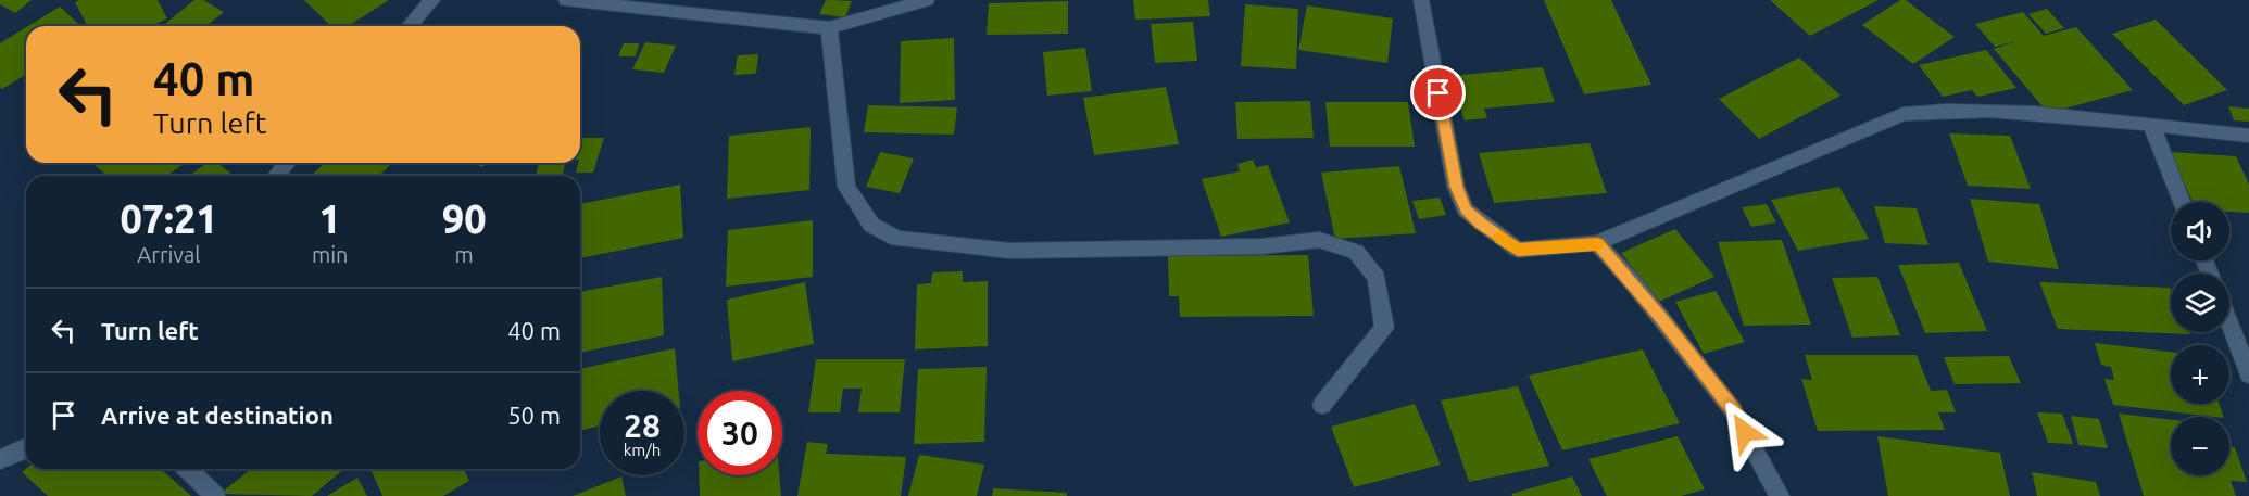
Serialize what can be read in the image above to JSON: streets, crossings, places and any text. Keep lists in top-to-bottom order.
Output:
{
  "page": {
    "turn": ["40 m", "Turn left"],
    "eta": [
      "07:21",
      "Arrival",
      "1",
      "min",
      "90",
      "m"
    ],
    "map_buttons": ["+", "−"],
    "list": [
      {
        "name": "Turn left",
        "value": "40 m"
      },
      {
        "name": "Arrive at destination",
        "value": "50 m"
      }
    ],
    "speed": "28 km/h",
    "limit": "30"
  }
}
